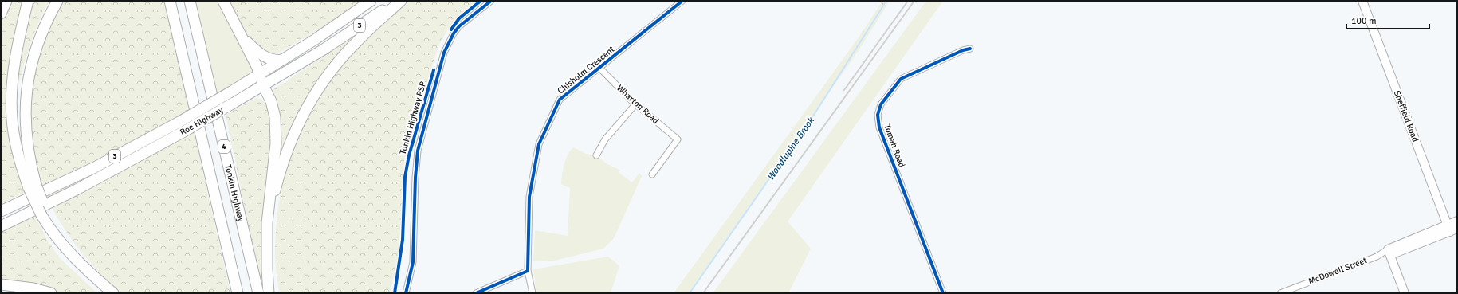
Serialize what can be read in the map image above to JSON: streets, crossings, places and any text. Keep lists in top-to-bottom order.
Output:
{
  "streets": {
    "highway": [
      "3",
      "Roe Highway",
      "4",
      "Tonkin Highway"
    ],
    "street": [
      "Chisholm Crescent",
      "Wharton Road",
      "Sheffield Road",
      "Tomah Road",
      "McDowell Street"
    ],
    "cycle path": ["Tonkin Highway PSP"]
  },
  "crossings": [
    ["Chisholm Crescent", "Wharton Road"],
    ["Sheffield Road", "McDowell Street"]
  ],
  "water": ["Woodlupine Brook"],
  "scale_bar": "100 m"
}
